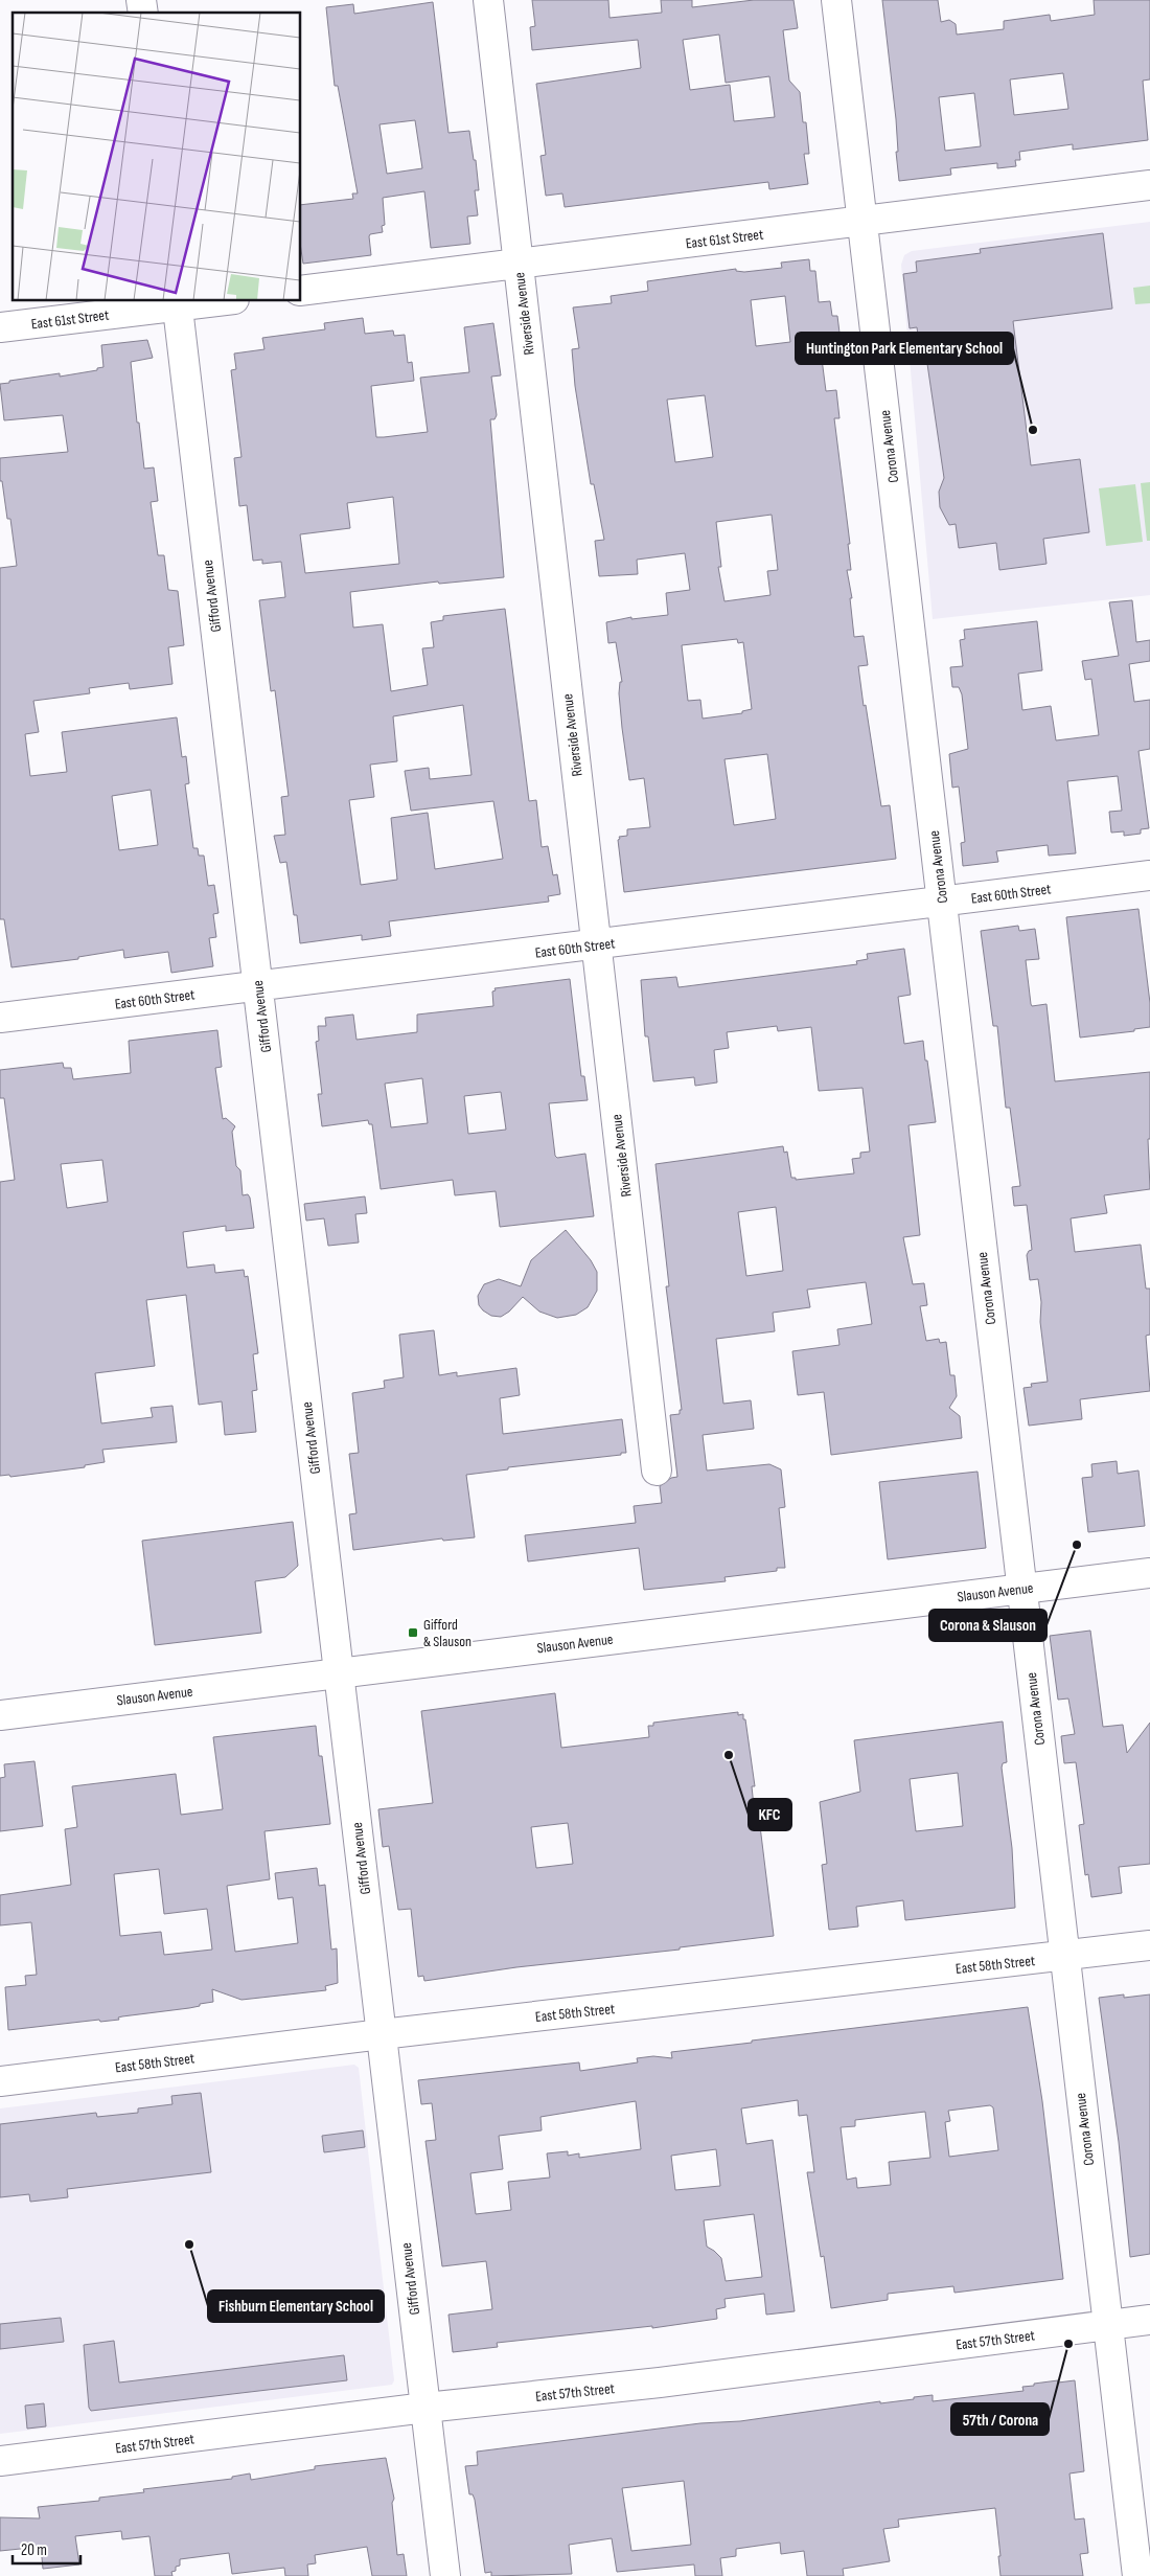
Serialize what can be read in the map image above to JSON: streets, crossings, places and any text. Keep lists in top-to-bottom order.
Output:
{
  "streets": {
    "street": [
      "East 61st Street",
      "Riverside Avenue",
      "Corona Avenue",
      "Gifford Avenue",
      "East 60th Street",
      "Slauson Avenue",
      "East 58th Street",
      "East 57th Street"
    ]
  },
  "crossings": [
    ["East 61st Street", "Riverside Avenue"],
    ["East 61st Street", "Corona Avenue"],
    ["East 61st Street", "Gifford Avenue"],
    ["Riverside Avenue", "East 60th Street"],
    ["Corona Avenue", "East 60th Street"],
    ["Corona Avenue", "Slauson Avenue"],
    ["Corona Avenue", "East 58th Street"],
    ["Corona Avenue", "East 57th Street"],
    ["Gifford Avenue", "East 60th Street"],
    ["Gifford Avenue", "Slauson Avenue"],
    ["Gifford Avenue", "East 58th Street"],
    ["Gifford Avenue", "East 57th Street"]
  ],
  "places": {
    "other": [
      "Huntington Park Elementary School",
      "Corona & Slauson",
      "KFC",
      "Fishburn Elementary School",
      "57th / Corona"
    ],
    "transit": ["Gifford & Slauson"]
  },
  "scale_bar": "20 m"
}
